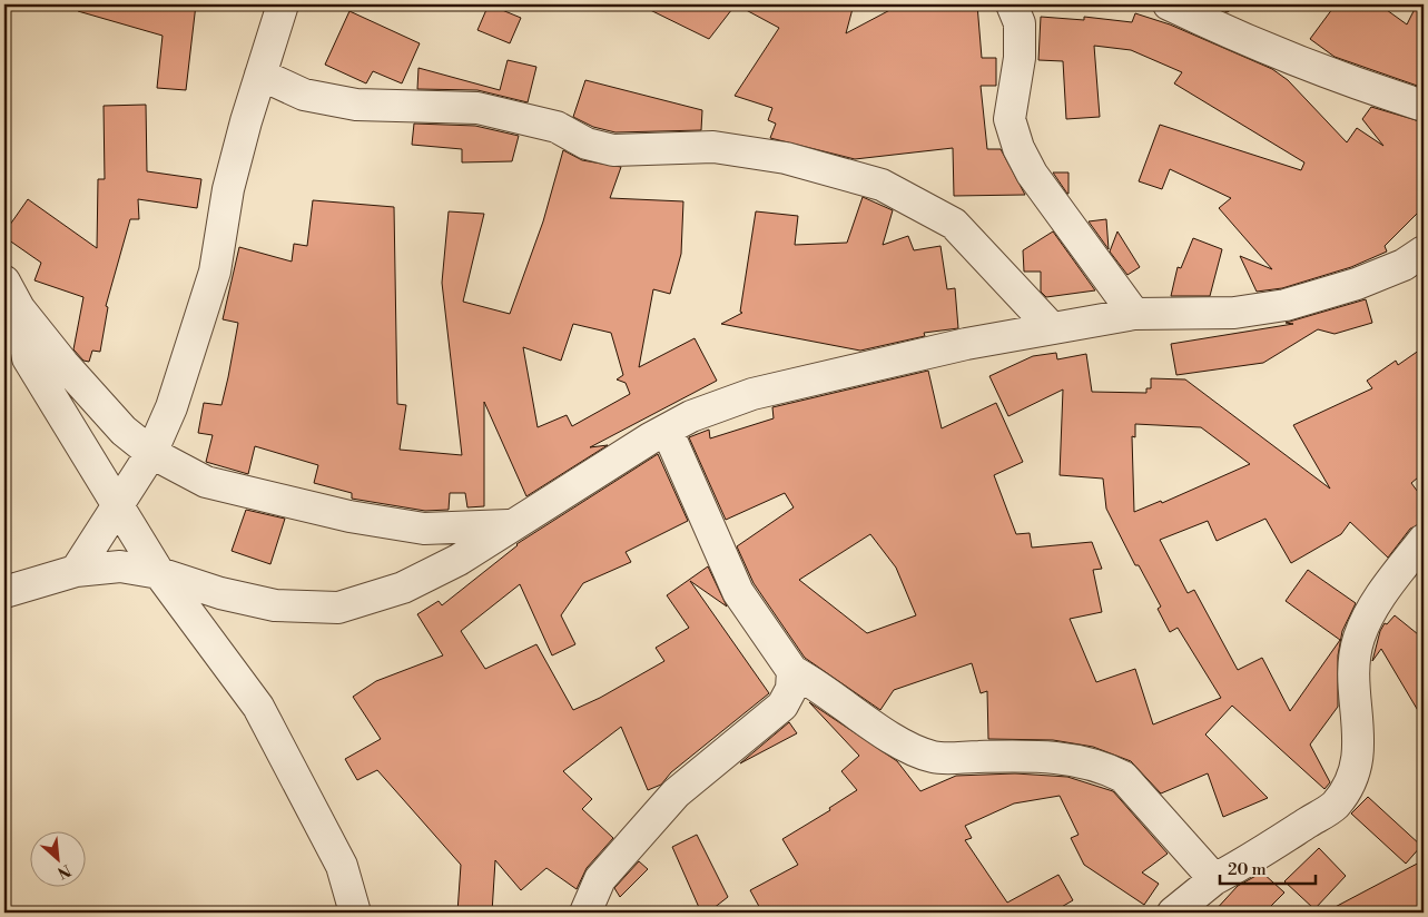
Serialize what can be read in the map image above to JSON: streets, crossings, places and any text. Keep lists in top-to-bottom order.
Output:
{
  "scale_bar": "20 m",
  "north": "bottom right"
}
